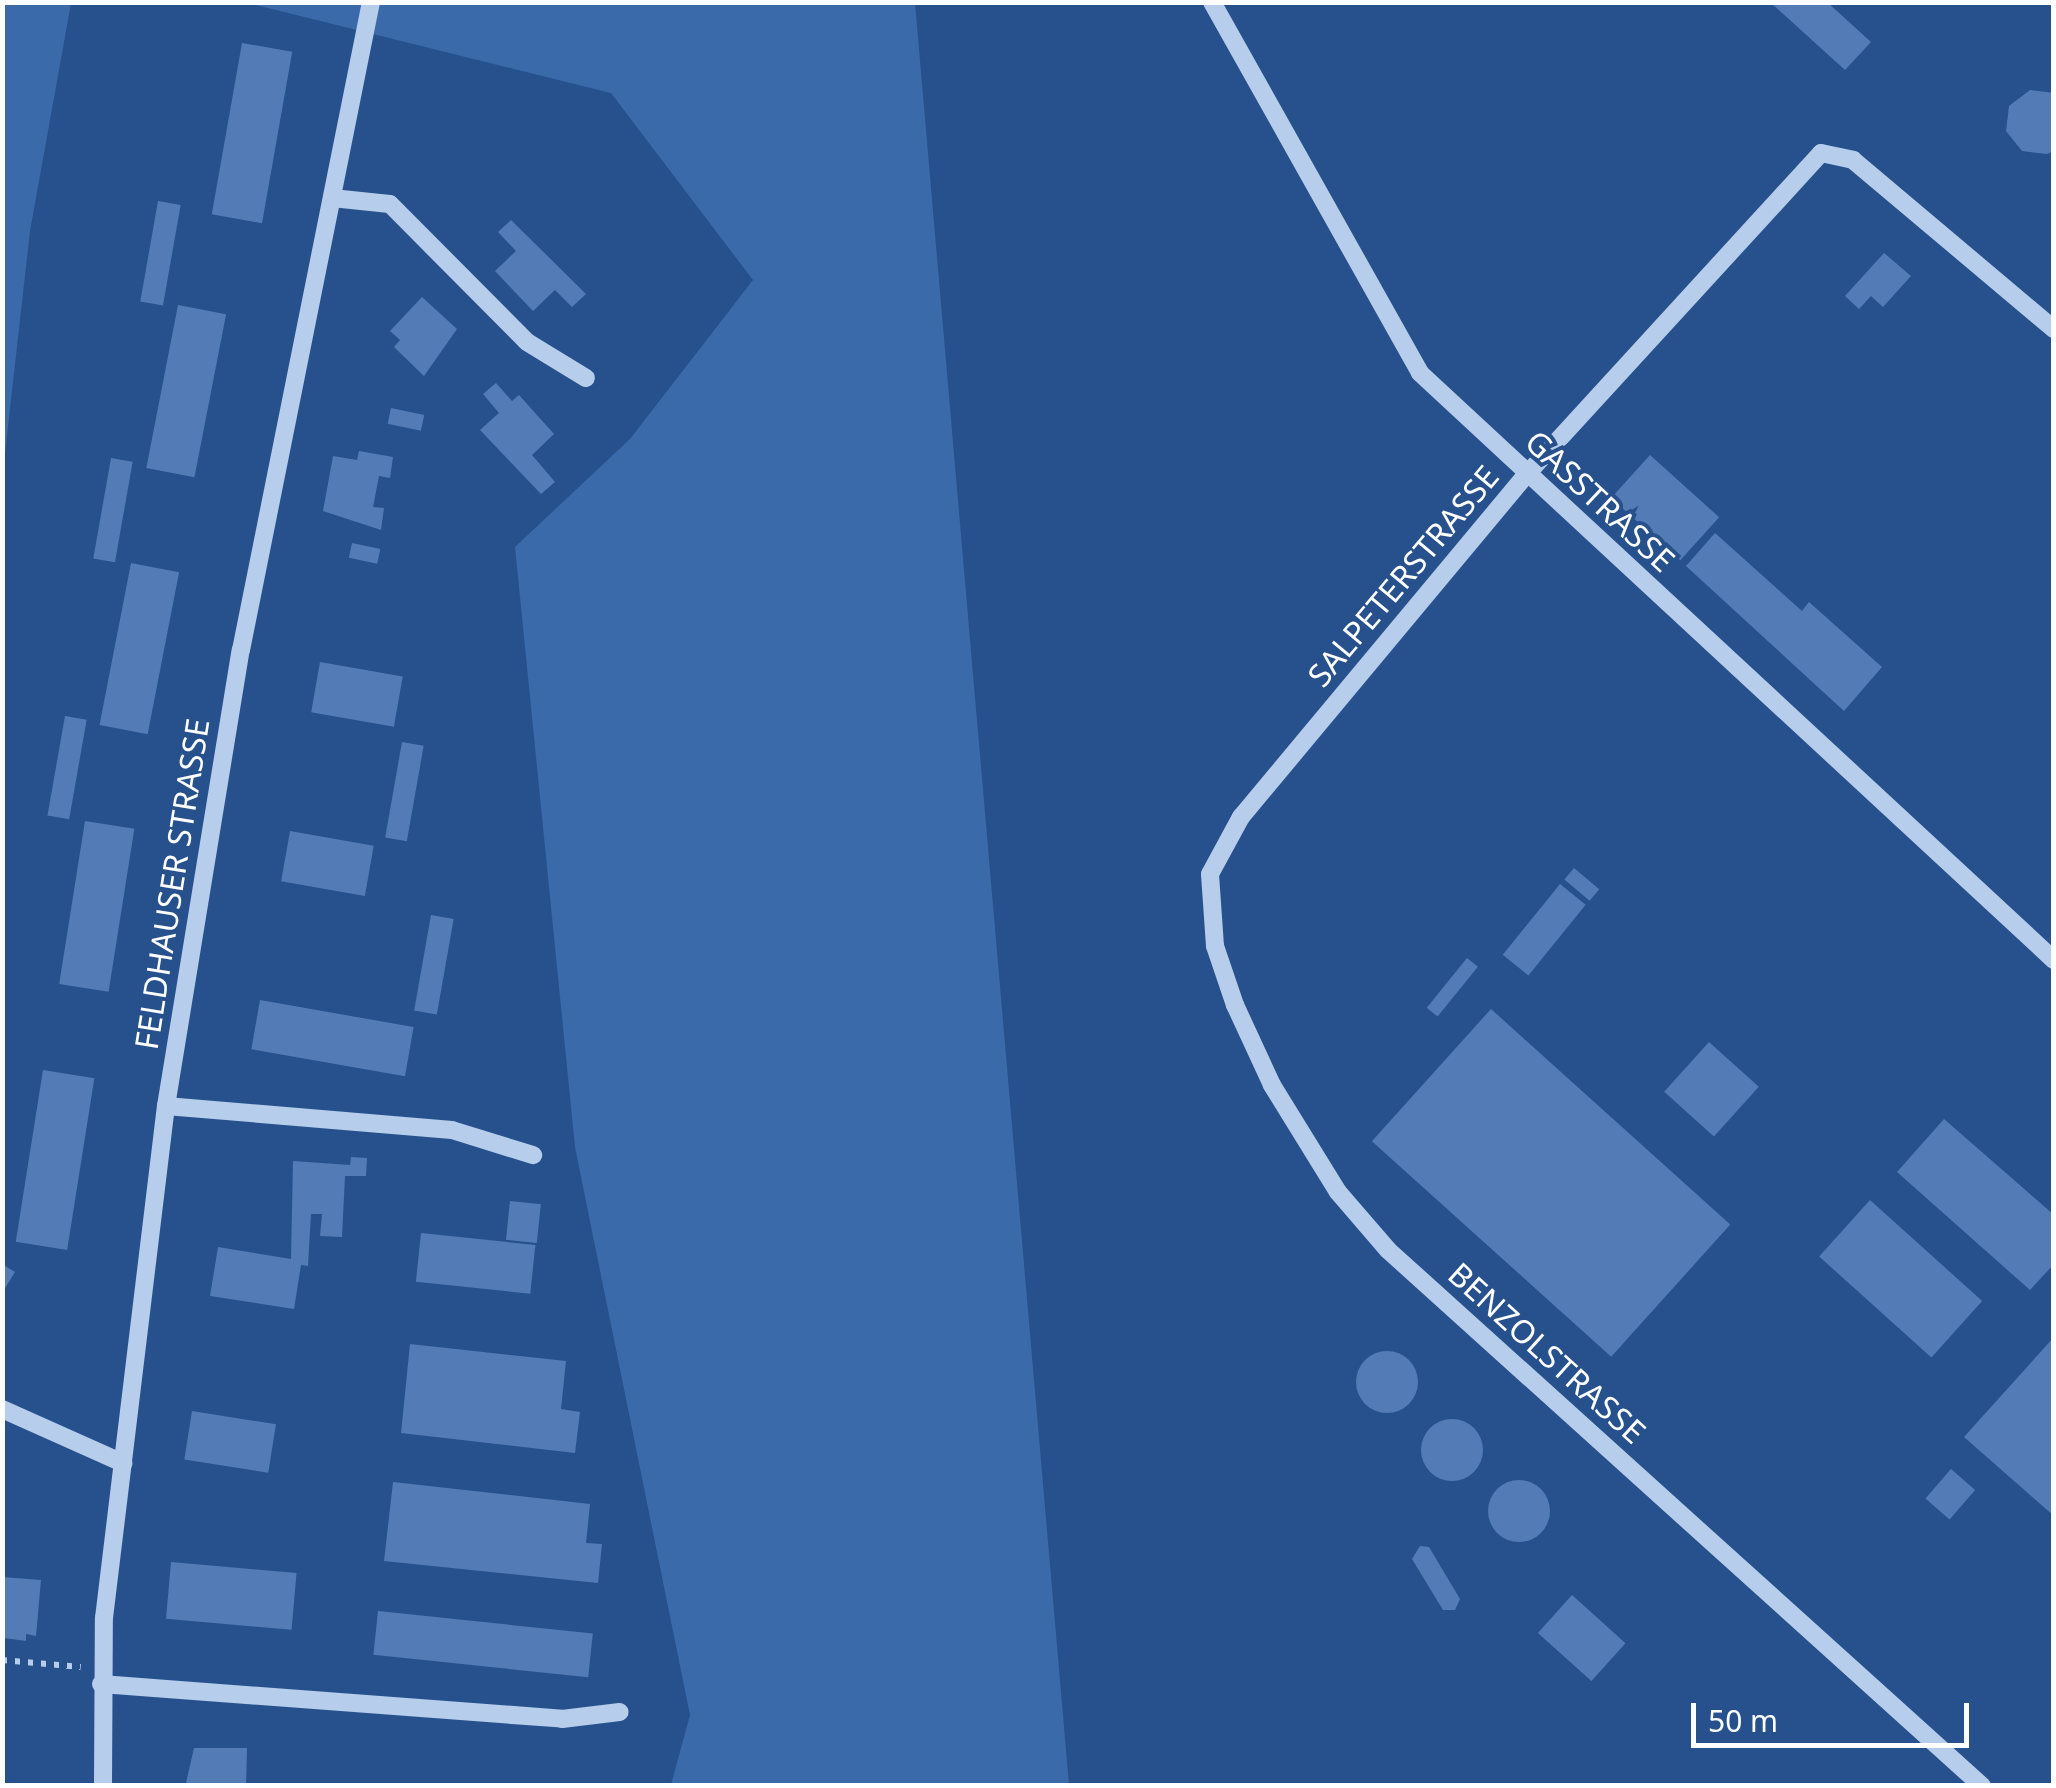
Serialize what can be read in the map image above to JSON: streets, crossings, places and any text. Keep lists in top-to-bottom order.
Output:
{
  "streets": {
    "street": [
      "GASSTRASSE",
      "SALPETERSTRASSE",
      "FELDHAUSER STRASSE",
      "BENZOLSTRASSE"
    ]
  },
  "crossings": [
    ["GASSTRASSE", "SALPETERSTRASSE"],
    ["SALPETERSTRASSE", "BENZOLSTRASSE"]
  ],
  "scale_bar": "50 m"
}
